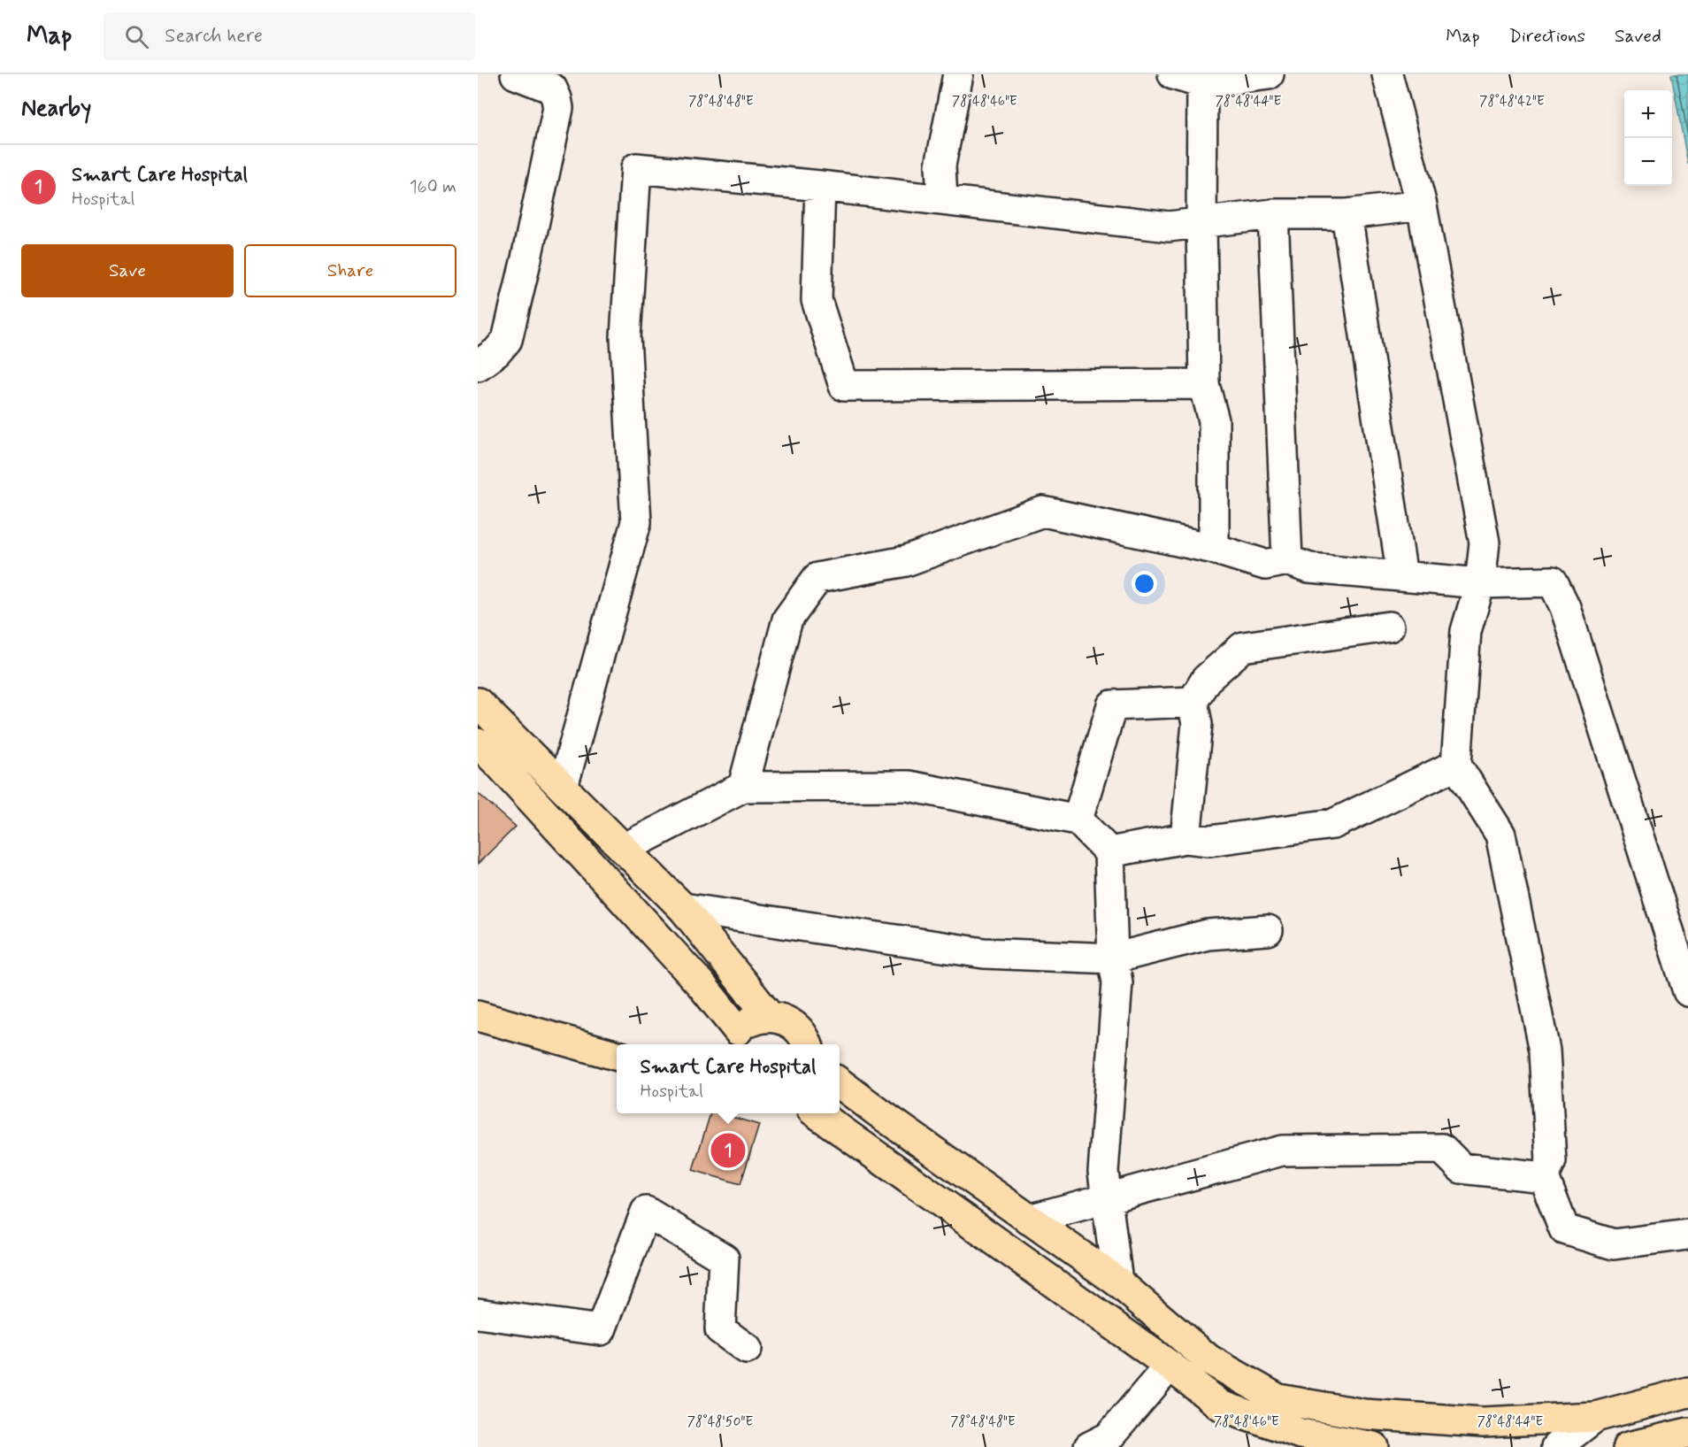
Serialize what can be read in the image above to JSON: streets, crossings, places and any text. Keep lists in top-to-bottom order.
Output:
{
  "page": {
    "header": "Map",
    "search": "Search here",
    "nav": ["Map", "Directions", "Saved"],
    "heading": "Nearby",
    "map_buttons": ["+", "−"],
    "list": [
      {
        "mark": "1",
        "name": "Smart Care Hospital",
        "note": "Hospital",
        "value": "160 m"
      }
    ],
    "buttons": ["Save", "Share"],
    "popup": ["Smart Care Hospital", "Hospital"],
    "pins": "1"
  },
  "coordinates": [
    "78°48'48\"E",
    "78°48'46\"E",
    "78°48'44\"E",
    "78°48'42\"E",
    "78°48'50\"E"
  ]
}
